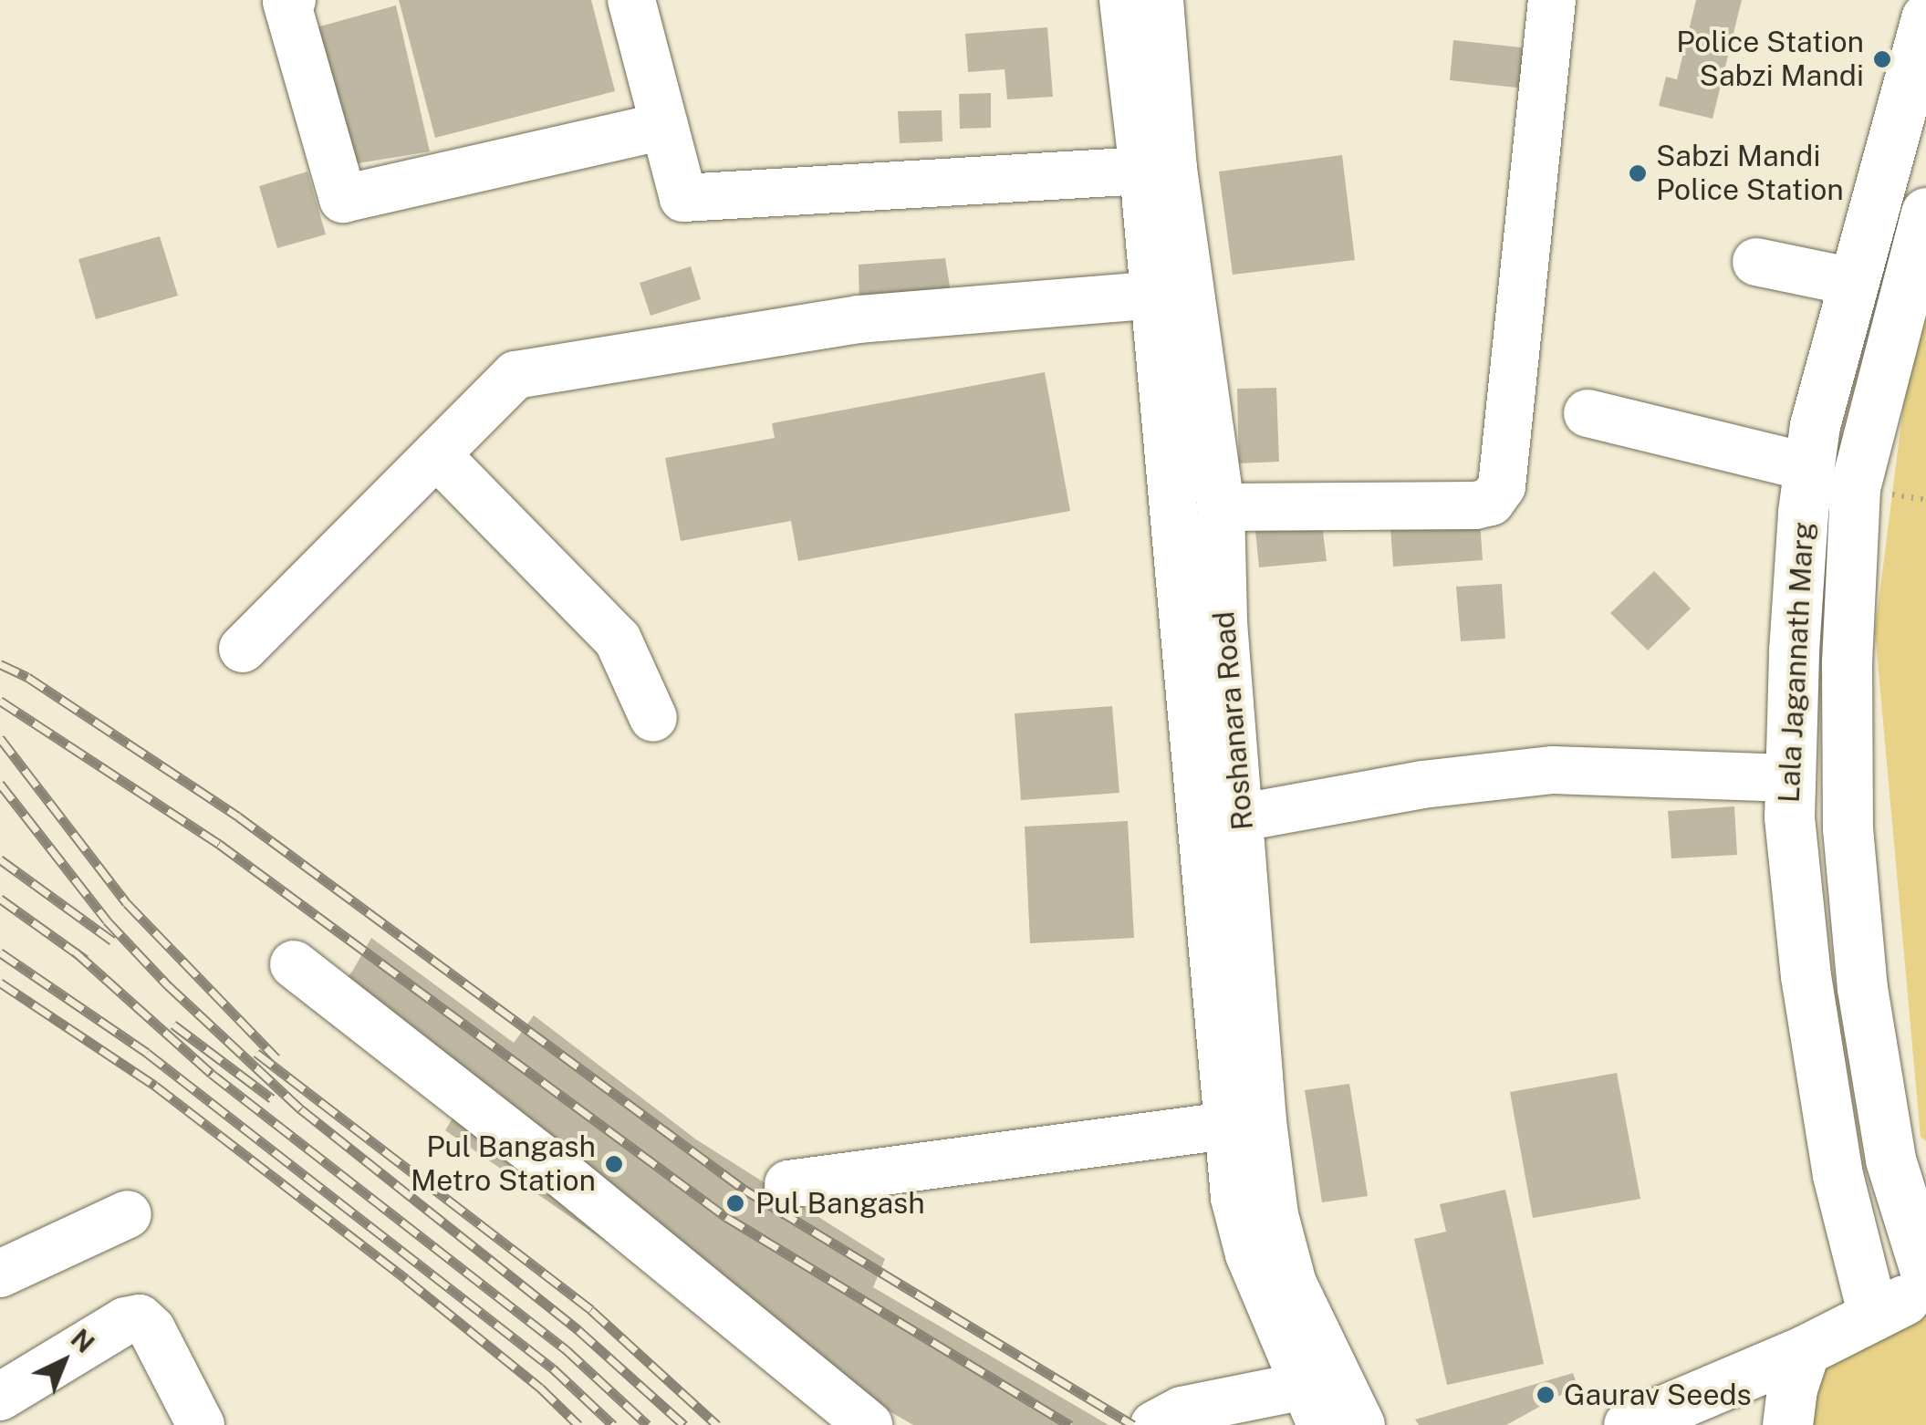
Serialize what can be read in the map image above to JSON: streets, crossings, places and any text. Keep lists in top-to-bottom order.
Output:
{
  "streets": {
    "main road": ["Lala Jagannath Marg"],
    "street": ["Roshanara Road"]
  },
  "places": [
    "Police Station Sabzi Mandi",
    "Sabzi Mandi Police Station",
    "Pul Bangash Metro Station",
    "Pul Bangash",
    "Gaurav Seeds"
  ],
  "north": "top right"
}
